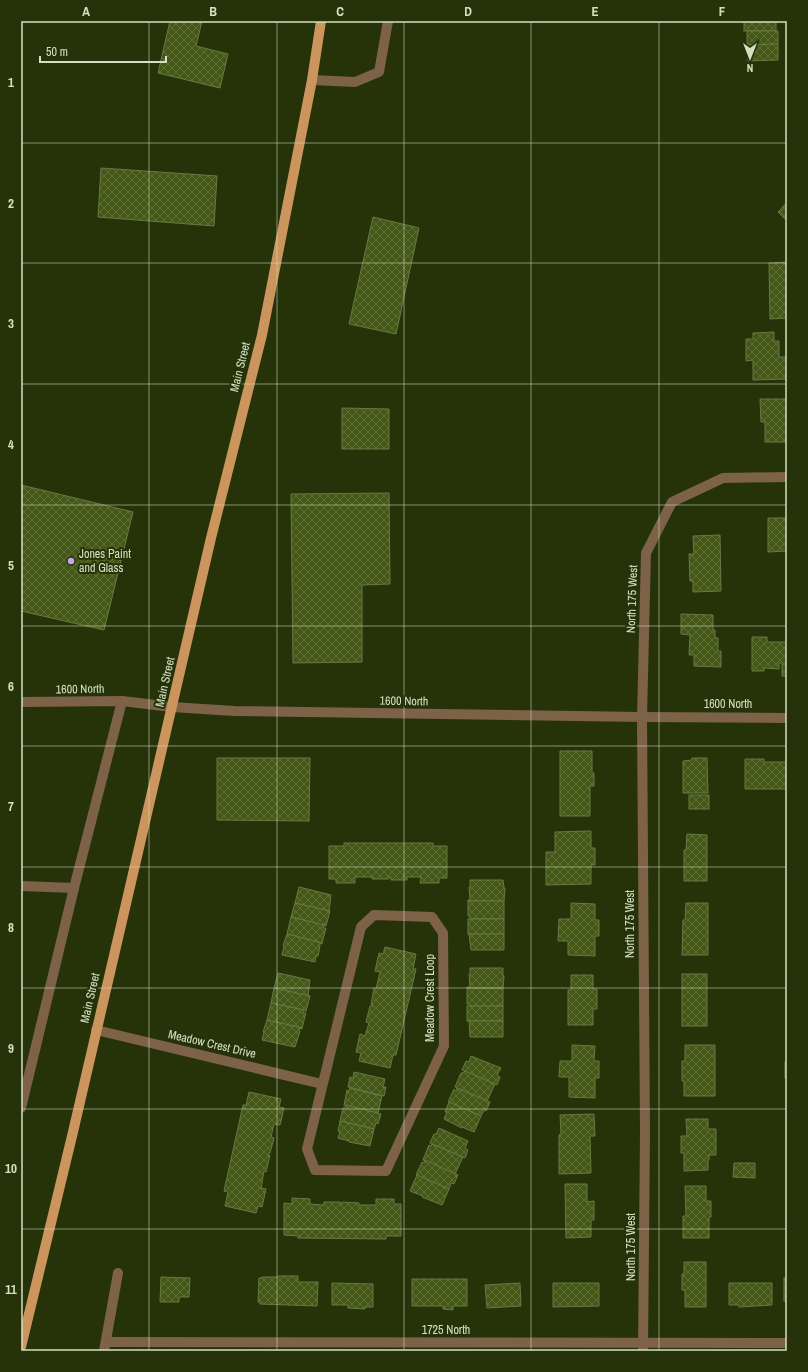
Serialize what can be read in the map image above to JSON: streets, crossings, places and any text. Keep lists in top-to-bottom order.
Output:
{
  "streets": {
    "main road": ["Main Street"],
    "street": [
      "North 175 West",
      "1600 North",
      "Meadow Crest Loop",
      "Meadow Crest Drive",
      "1725 North"
    ]
  },
  "crossings": [
    ["Main Street", "1600 North"],
    ["Main Street", "Meadow Crest Drive"],
    ["North 175 West", "1600 North"],
    ["North 175 West", "1725 North"],
    ["Meadow Crest Loop", "Meadow Crest Drive"]
  ],
  "places": ["Jones Paint and Glass"],
  "scale_bar": "50 m",
  "north": "bottom",
  "grid": {
    "columns": [
      "A",
      "B",
      "C",
      "D",
      "E",
      "F"
    ],
    "rows": [
      "1",
      "2",
      "3",
      "4",
      "5",
      "6",
      "7",
      "8",
      "9",
      "10",
      "11"
    ]
  }
}
